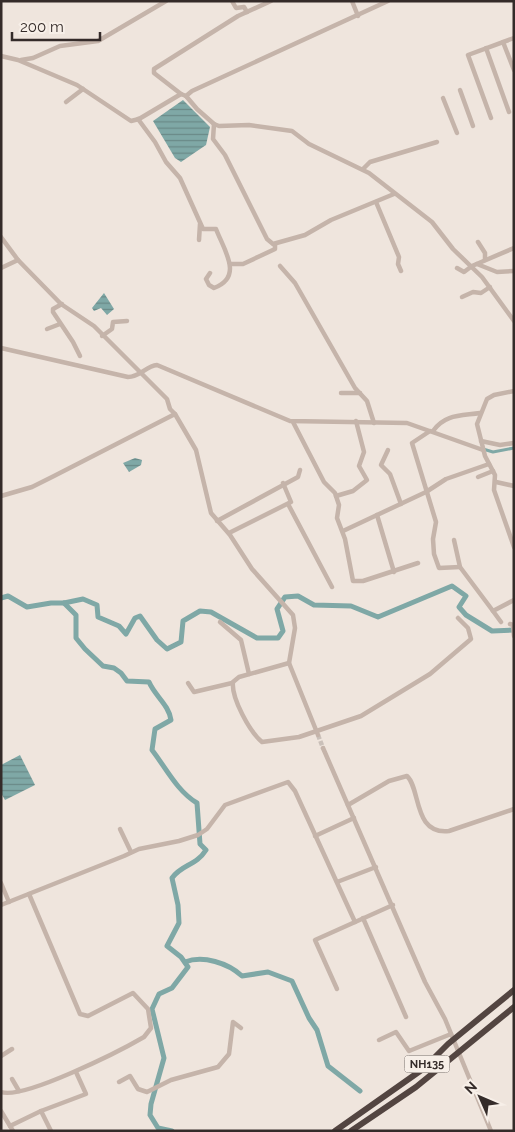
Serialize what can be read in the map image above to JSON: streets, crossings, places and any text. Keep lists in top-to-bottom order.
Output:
{
  "streets": {
    "highway": ["NH135"]
  },
  "scale_bar": "200 m",
  "north": "top left"
}
